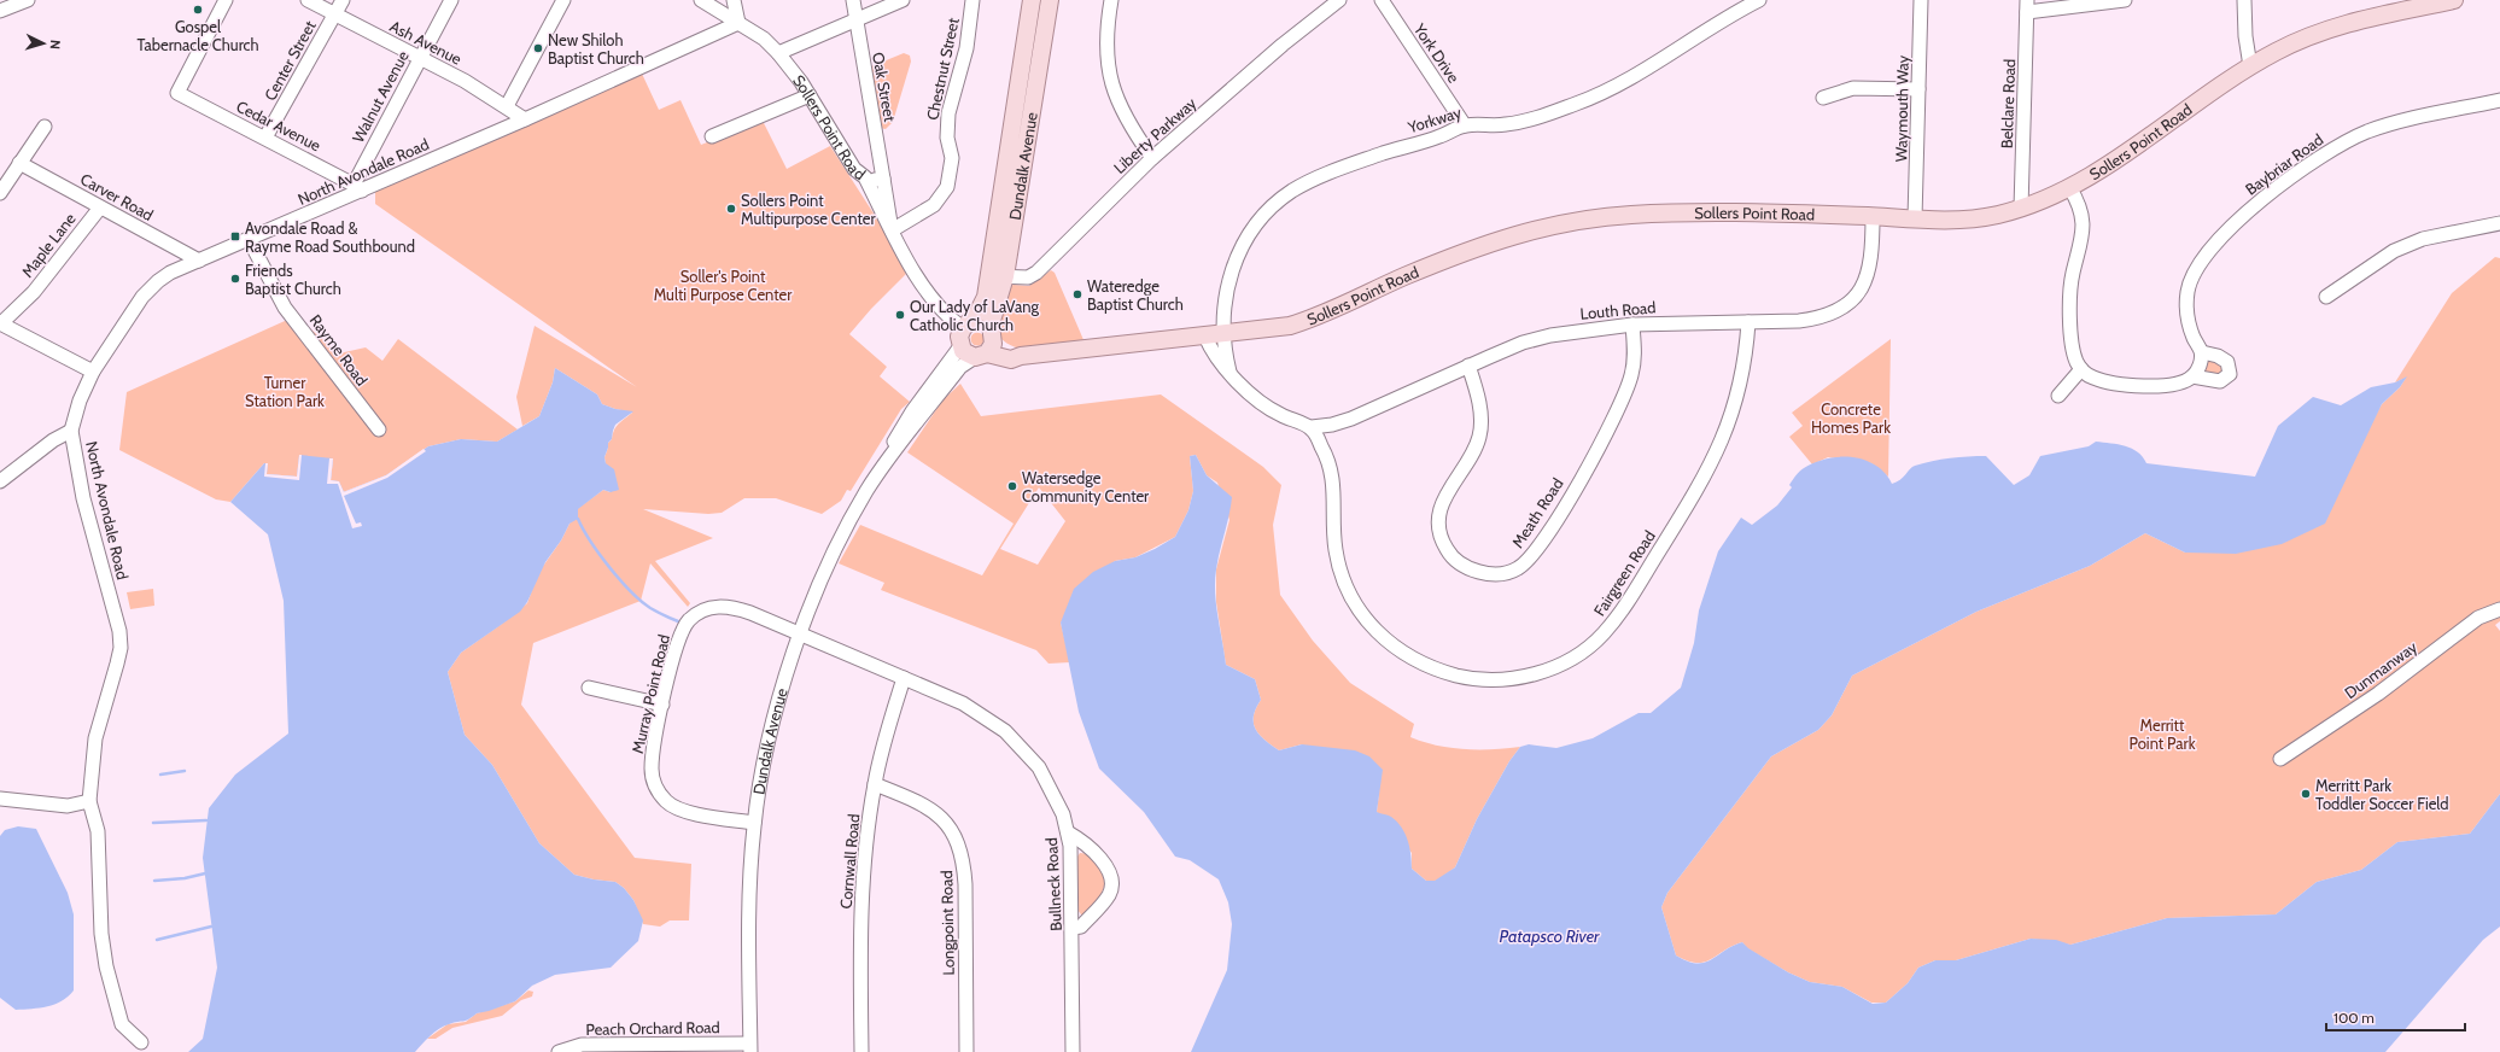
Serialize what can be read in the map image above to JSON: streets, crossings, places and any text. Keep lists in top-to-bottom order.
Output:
{
  "streets": {
    "main road": ["Sollers Point Road", "Dundalk Avenue"],
    "street": [
      "Ash Avenue",
      "York Drive",
      "Center Street",
      "Chestnut Street",
      "Oak Street",
      "Walnut Avenue",
      "Belclare Road",
      "Waymouth Way",
      "Yorkway",
      "Cedar Avenue",
      "Liberty Parkway",
      "Baybriar Road",
      "North Avondale Road",
      "Carver Road",
      "Maple Lane",
      "Louth Road",
      "Rayme Road",
      "Meath Road",
      "Fairgreen Road",
      "Dunmanway",
      "Murray Point Road",
      "Cornwall Road",
      "Bullneck Road",
      "Longpoint Road",
      "Peach Orchard Road"
    ]
  },
  "crossings": [
    ["Ash Avenue", "Center Street"],
    ["Ash Avenue", "Walnut Avenue"],
    ["Ash Avenue", "North Avondale Road"],
    ["York Drive", "Yorkway"],
    ["Center Street", "Cedar Avenue"],
    ["Chestnut Street", "Oak Street"],
    ["Chestnut Street", "Sollers Point Road"],
    ["Oak Street", "Sollers Point Road"],
    ["Walnut Avenue", "Cedar Avenue"],
    ["Walnut Avenue", "North Avondale Road"],
    ["Belclare Road", "Sollers Point Road"],
    ["Waymouth Way", "Sollers Point Road"],
    ["Yorkway", "Sollers Point Road"],
    ["Cedar Avenue", "North Avondale Road"],
    ["Sollers Point Road", "Dundalk Avenue"],
    ["Sollers Point Road", "North Avondale Road"],
    ["Sollers Point Road", "Louth Road"],
    ["Liberty Parkway", "Dundalk Avenue"],
    ["Dundalk Avenue", "Murray Point Road"],
    ["Dundalk Avenue", "Bullneck Road"],
    ["Dundalk Avenue", "Peach Orchard Road"],
    ["North Avondale Road", "Carver Road"],
    ["North Avondale Road", "Rayme Road"],
    ["Carver Road", "Maple Lane"],
    ["Louth Road", "Meath Road"],
    ["Louth Road", "Fairgreen Road"],
    ["Murray Point Road", "Bullneck Road"],
    ["Cornwall Road", "Bullneck Road"],
    ["Cornwall Road", "Longpoint Road"]
  ],
  "water": ["Patapsco River"],
  "parks": [
    "Soller's Point Multi Purpose Center",
    "Turner Station Park",
    "Concrete Homes Park",
    "Merritt Point Park"
  ],
  "places": {
    "other": [
      "Gospel Tabernacle Church",
      "New Shiloh Baptist Church",
      "Sollers Point Multipurpose Center",
      "Friends Baptist Church",
      "Wateredge Baptist Church",
      "Our Lady of LaVang Catholic Church",
      "Watersedge Community Center",
      "Merritt Park Toddler Soccer Field"
    ],
    "transit": ["Avondale Road & Rayme Road Southbound"]
  },
  "scale_bar": "100 m",
  "north": "right"
}
